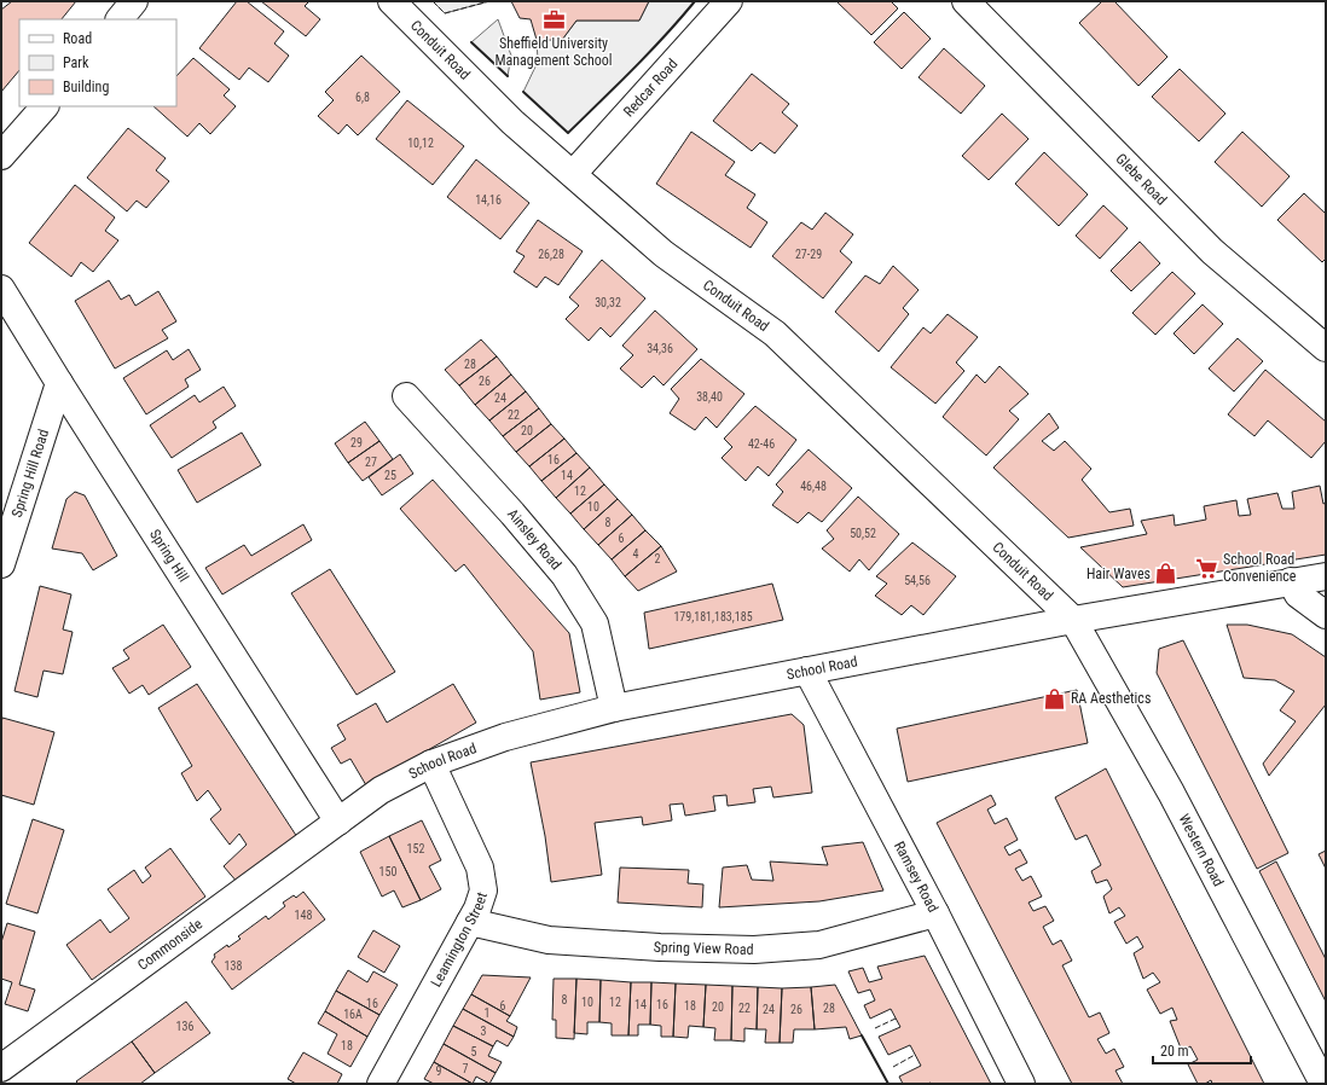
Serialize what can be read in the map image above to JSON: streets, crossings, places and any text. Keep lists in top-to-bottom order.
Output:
{
  "streets": {
    "street": [
      "Conduit Road",
      "Redcar Road",
      "Glebe Road",
      "Spring Hill Road",
      "Ainsley Road",
      "Spring Hill",
      "School Road",
      "Western Road",
      "Ramsey Road",
      "Leamington Street",
      "Commonside",
      "Spring View Road"
    ]
  },
  "crossings": [
    ["Conduit Road", "Redcar Road"],
    ["Conduit Road", "School Road"],
    ["Conduit Road", "Western Road"],
    ["Spring Hill Road", "Spring Hill"],
    ["Ainsley Road", "School Road"],
    ["Spring Hill", "School Road"],
    ["Spring Hill", "Commonside"],
    ["School Road", "Western Road"],
    ["School Road", "Ramsey Road"],
    ["School Road", "Leamington Street"],
    ["School Road", "Commonside"],
    ["Ramsey Road", "Spring View Road"],
    ["Leamington Street", "Spring View Road"]
  ],
  "places": {
    "office": ["Sheffield University Management School"],
    "supermarket": ["School Road Convenience"],
    "shop": ["Hair Waves", "RA Aesthetics"]
  },
  "house_numbers": [
    "6,8",
    "10,12",
    "14,16",
    "26,28",
    "27-29",
    "30,32",
    "34,36",
    "28",
    "26",
    "38,40",
    "24",
    "22",
    "20",
    "29",
    "42-46",
    "16",
    "27",
    "25",
    "14",
    "46,48",
    "12",
    "10",
    "8",
    "50,52",
    "6",
    "4",
    "2",
    "54,56",
    "179,181,183,185",
    "152",
    "150",
    "148",
    "138",
    "8",
    "10",
    "12",
    "16",
    "14",
    "16",
    "6",
    "18",
    "20",
    "22",
    "28",
    "24",
    "26",
    "1",
    "16A",
    "136",
    "3",
    "18",
    "5",
    "7",
    "9"
  ],
  "legend": ["Road", "Park", "Building"],
  "scale_bar": "20 m"
}
